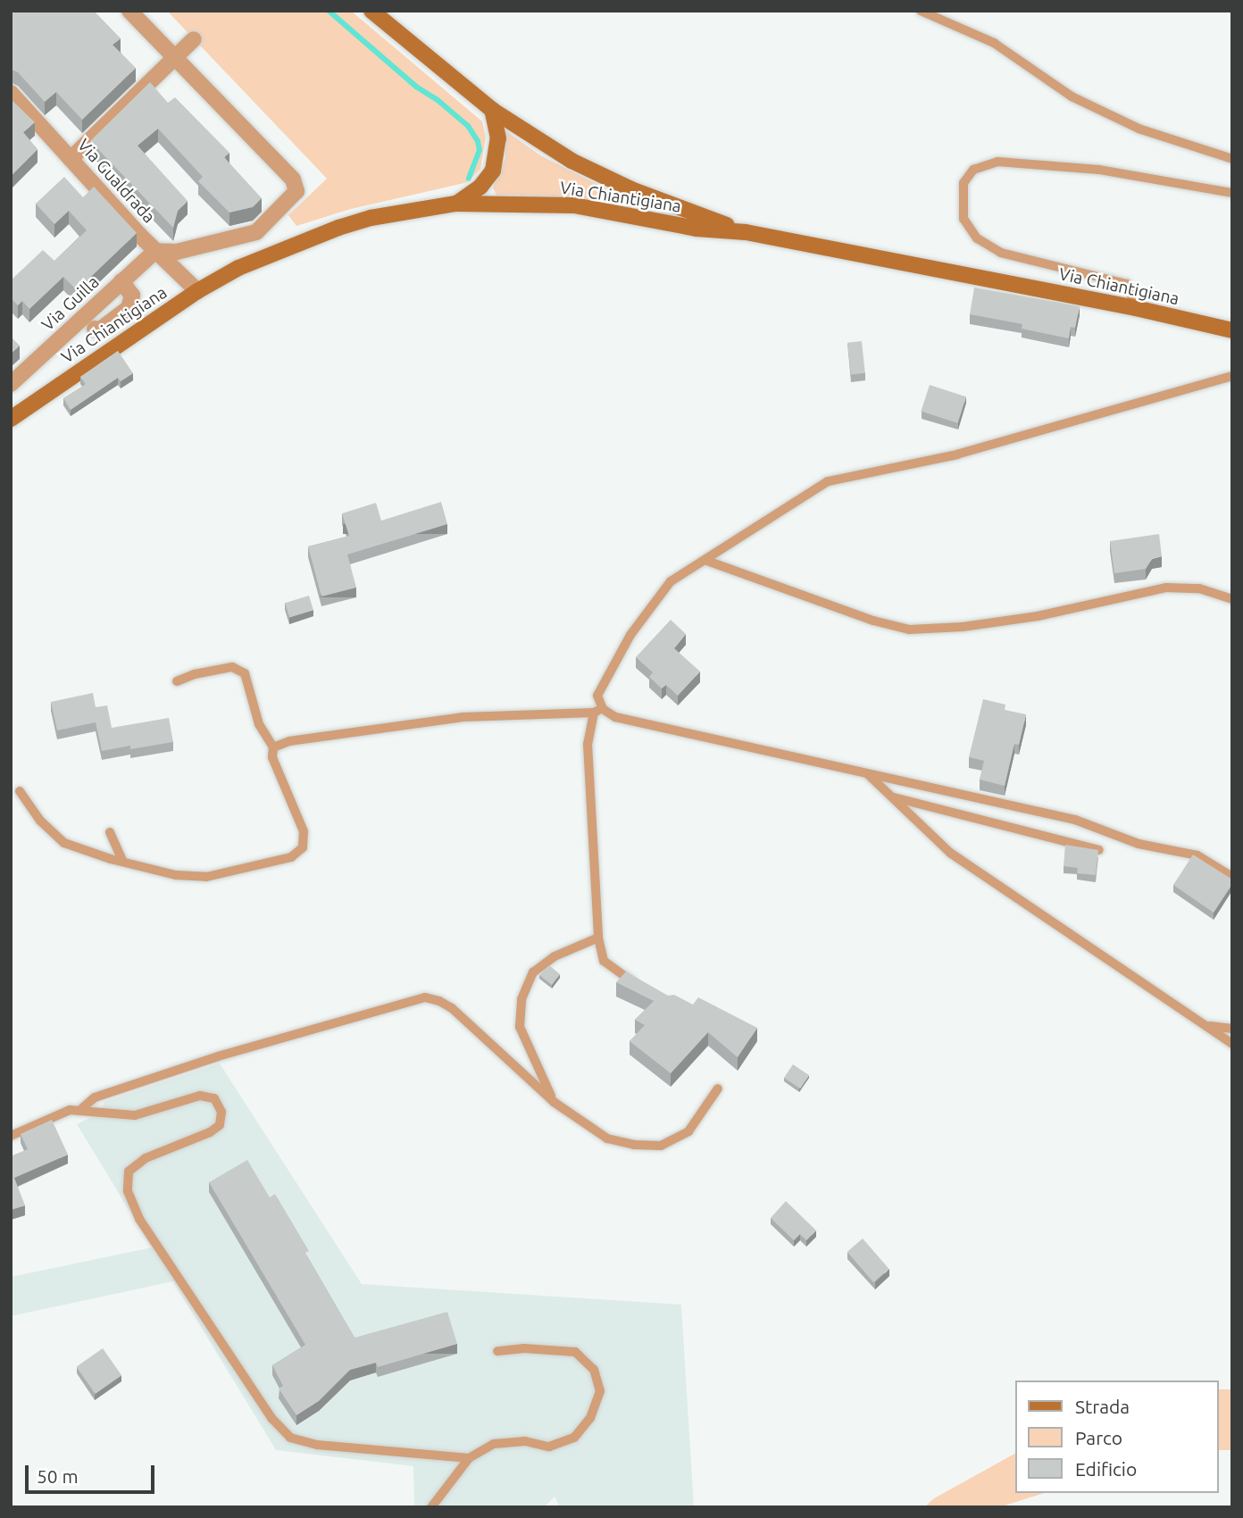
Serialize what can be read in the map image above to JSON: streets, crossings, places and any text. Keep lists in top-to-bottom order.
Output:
{
  "streets": {
    "street": ["Via Gualdrada", "Via Chiantigiana", "Via Guilla"]
  },
  "crossings": [
    ["Via Gualdrada", "Via Chiantigiana"],
    ["Via Gualdrada", "Via Guilla"]
  ],
  "legend": ["Strada", "Parco", "Edificio"],
  "scale_bar": "50 m"
}
